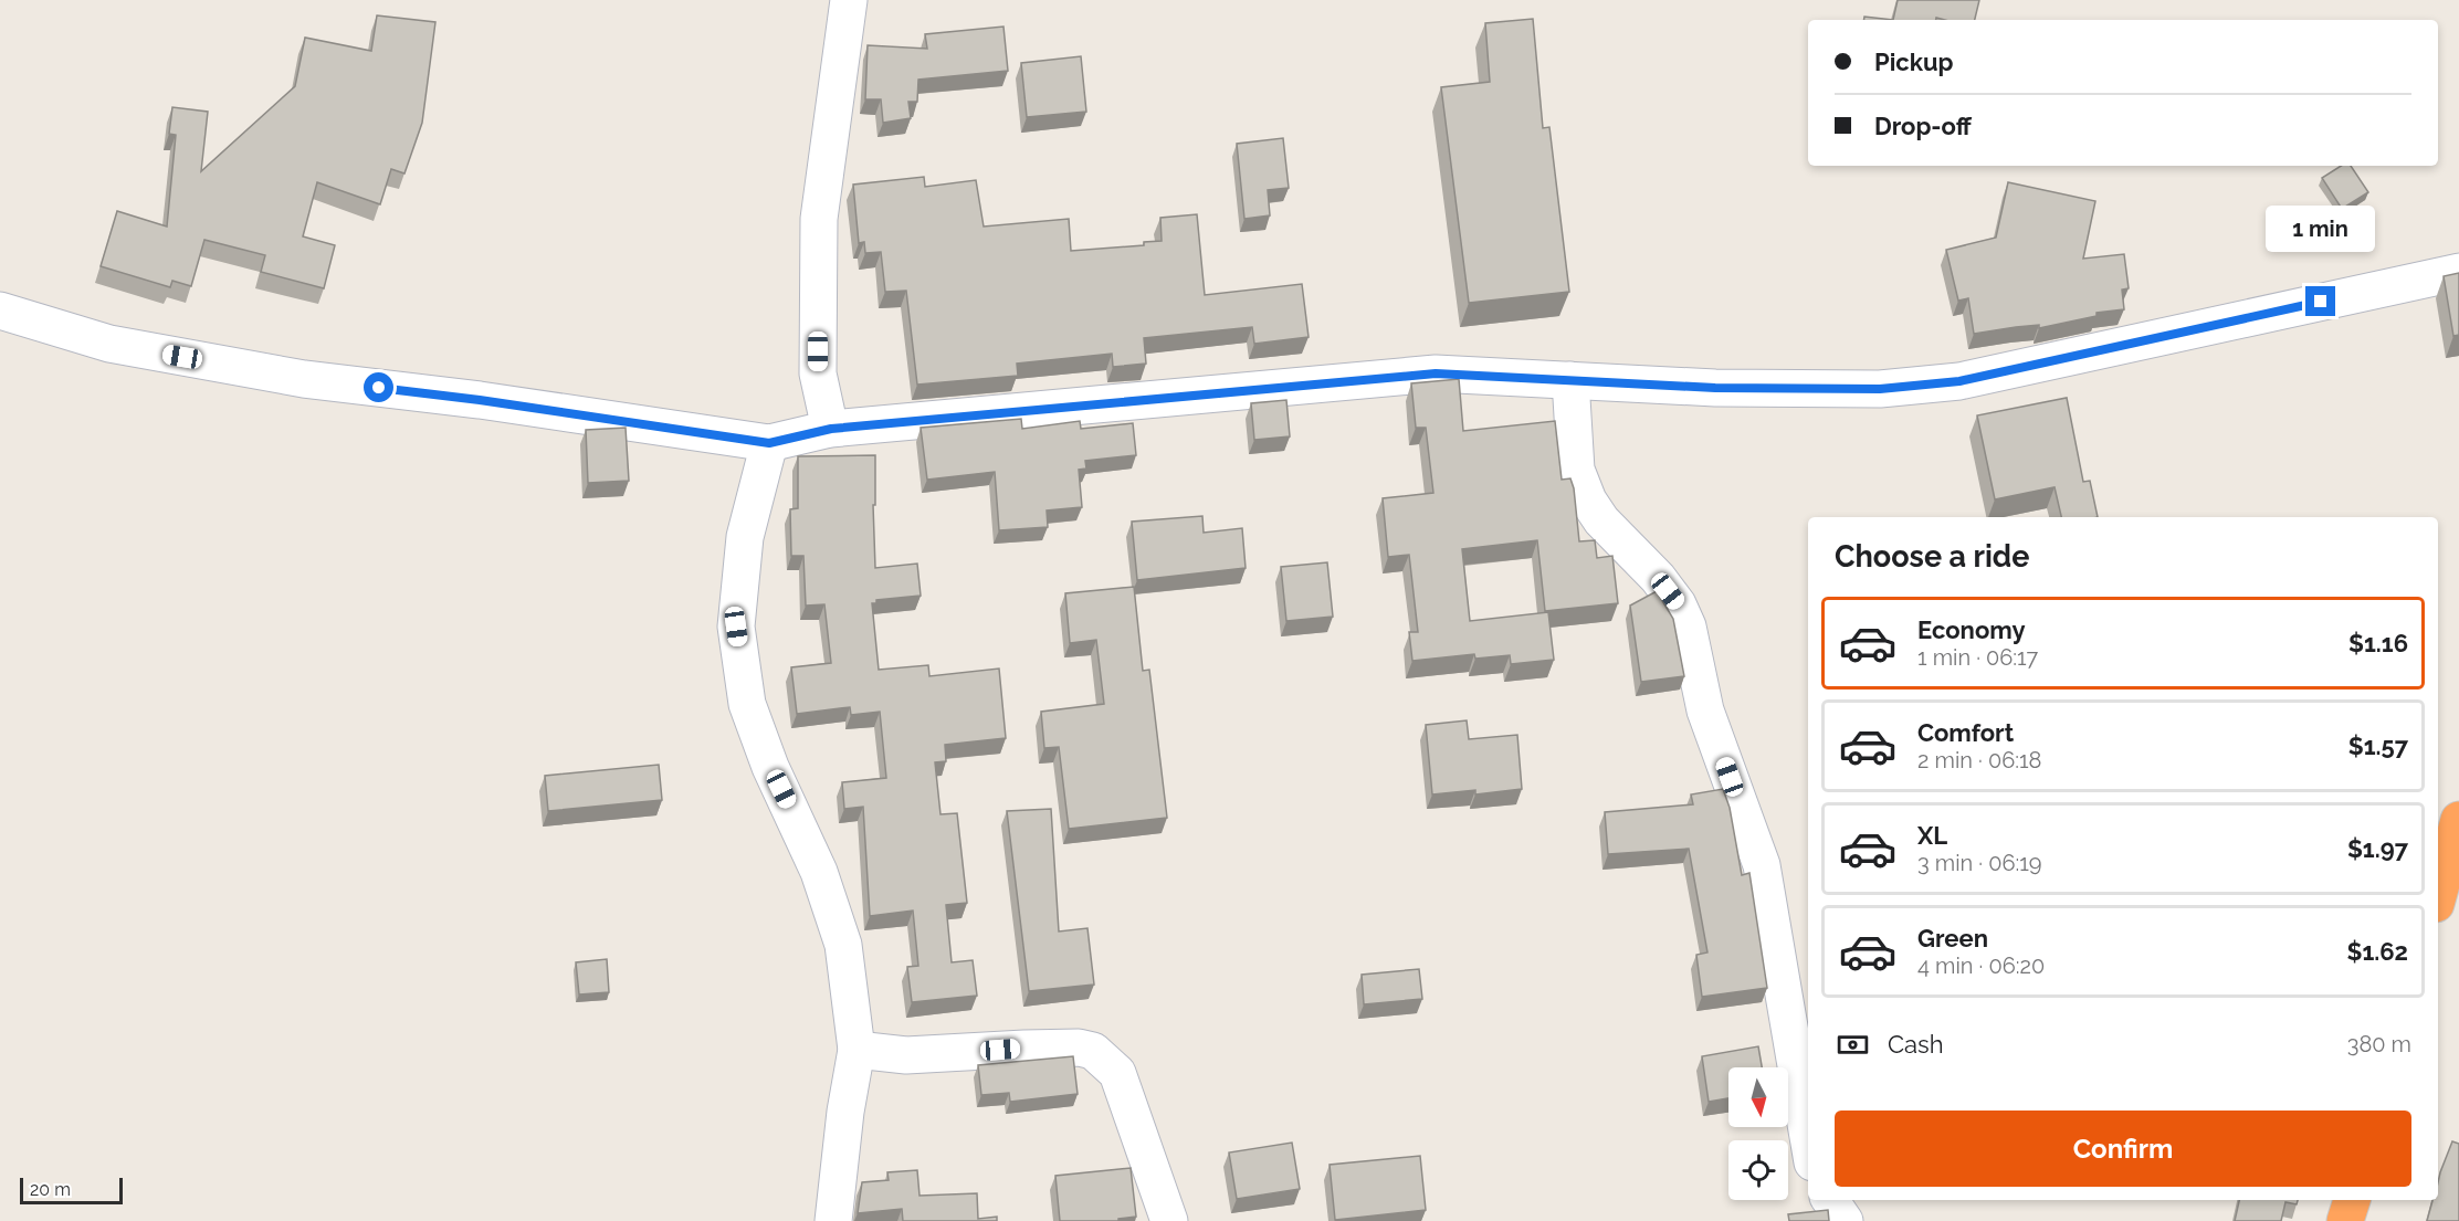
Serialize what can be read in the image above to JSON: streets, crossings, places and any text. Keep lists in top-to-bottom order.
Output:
{
  "scale_bar": "20 m",
  "north": "bottom",
  "page": {
    "banner": ["Pickup", "Drop-off"],
    "bubble": "1 min",
    "heading": "Choose a ride",
    "list": [
      {
        "name": "Economy",
        "note": "1 min · 06:17",
        "value": "$1.16"
      },
      {
        "name": "Comfort",
        "note": "2 min · 06:18",
        "value": "$1.57"
      },
      {
        "name": "XL",
        "note": "3 min · 06:19",
        "value": "$1.97"
      },
      {
        "name": "Green",
        "note": "4 min · 06:20",
        "value": "$1.62"
      }
    ],
    "pay": ["Cash", "380 m"],
    "buttons": "Confirm",
    "scale": "20 m"
  }
}
